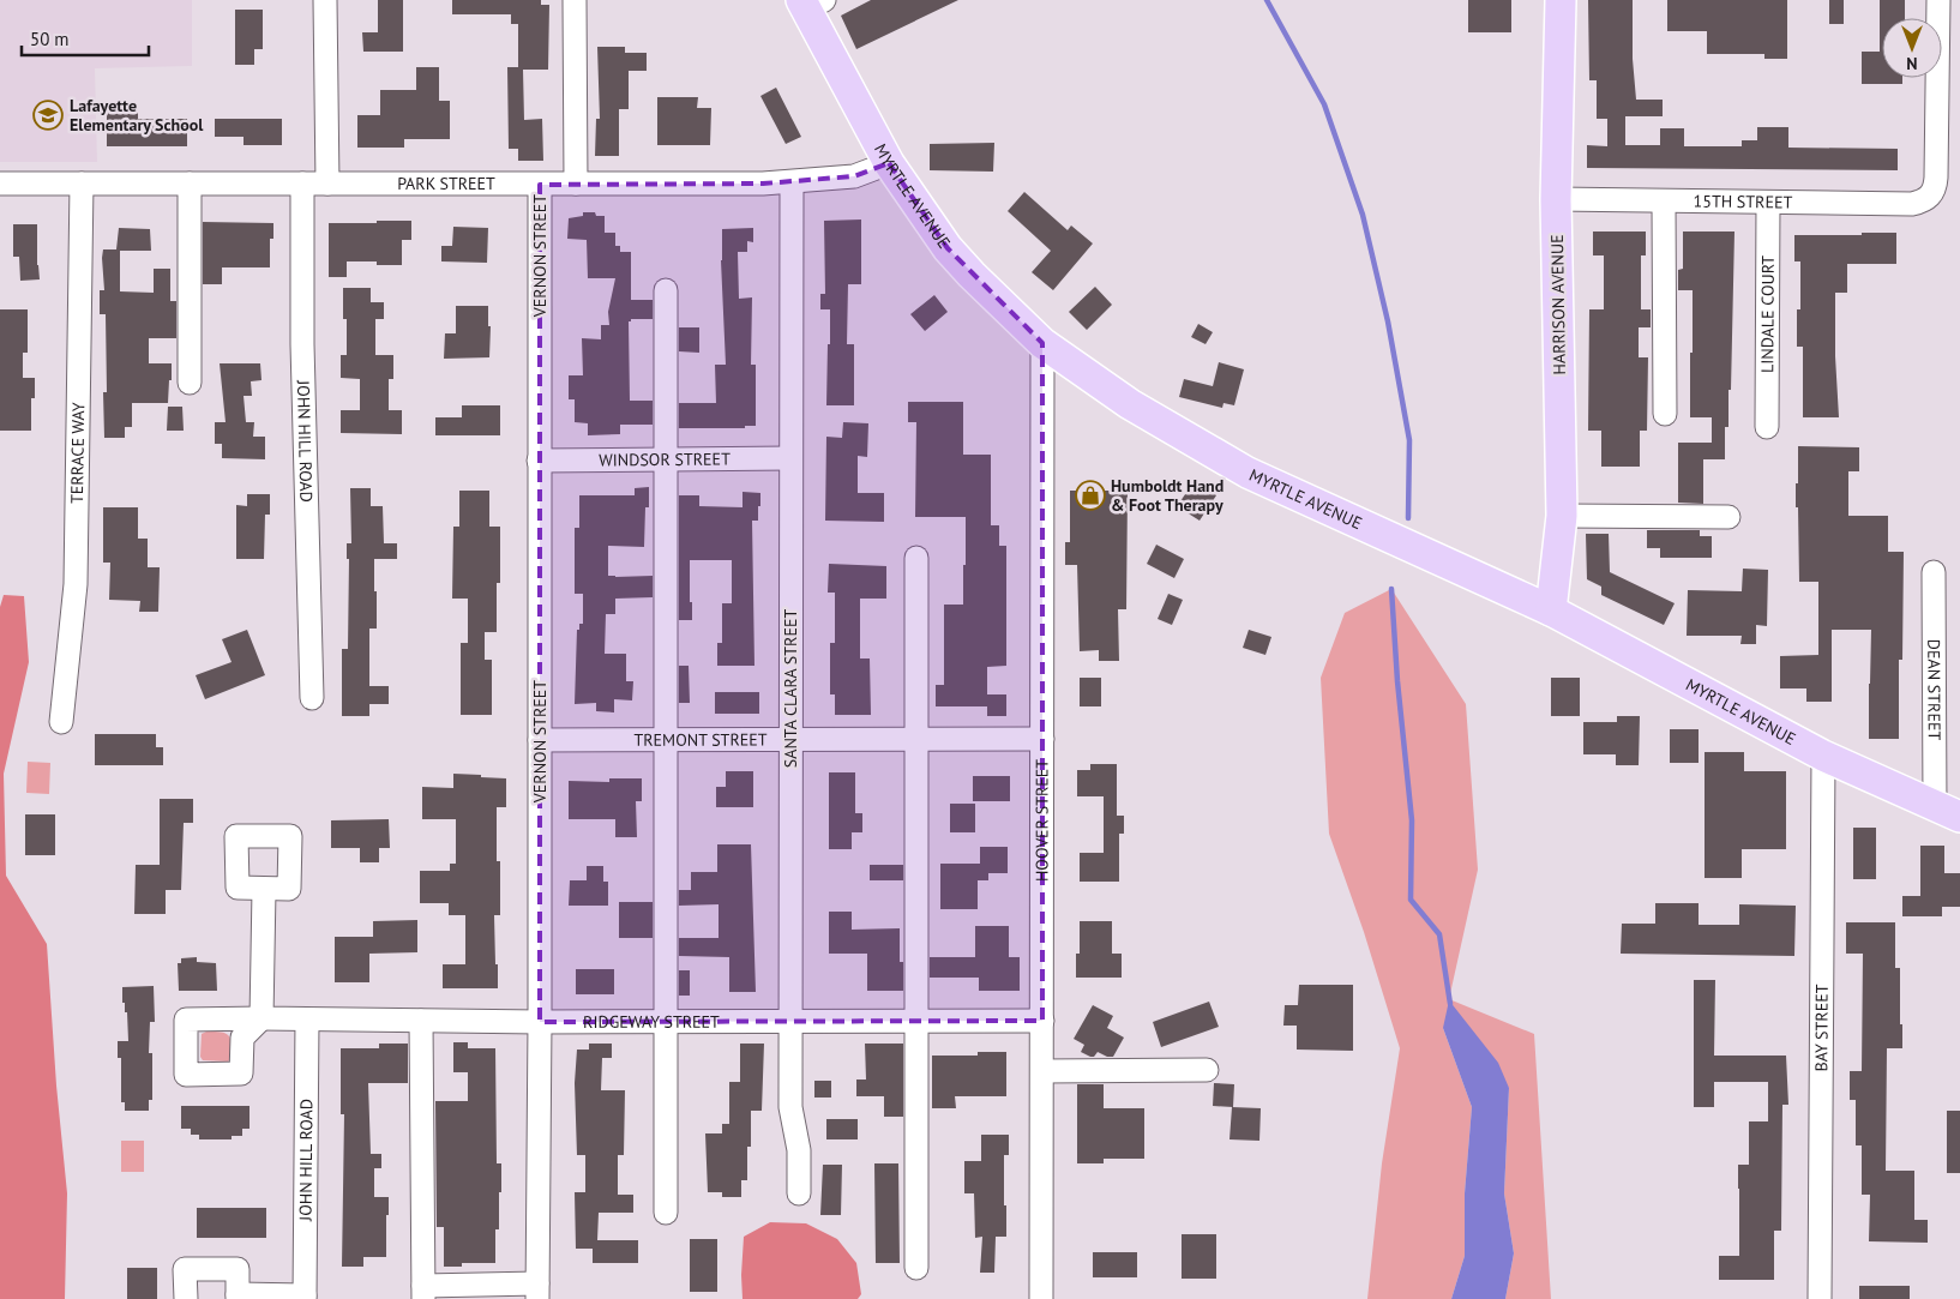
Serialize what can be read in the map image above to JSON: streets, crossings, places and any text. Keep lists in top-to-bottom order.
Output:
{
  "streets": {
    "main road": ["MYRTLE AVENUE", "HARRISON AVENUE"],
    "street": [
      "PARK STREET",
      "15TH STREET",
      "VERNON STREET",
      "LINDALE COURT",
      "JOHN HILL ROAD",
      "TERRACE WAY",
      "WINDSOR STREET",
      "SANTA CLARA STREET",
      "DEAN STREET",
      "TREMONT STREET",
      "HOOVER STREET",
      "RIDGEWAY STREET",
      "BAY STREET"
    ]
  },
  "crossings": [
    ["PARK STREET", "MYRTLE AVENUE"],
    ["PARK STREET", "VERNON STREET"],
    ["PARK STREET", "JOHN HILL ROAD"],
    ["PARK STREET", "TERRACE WAY"],
    ["PARK STREET", "SANTA CLARA STREET"],
    ["MYRTLE AVENUE", "HARRISON AVENUE"],
    ["MYRTLE AVENUE", "DEAN STREET"],
    ["MYRTLE AVENUE", "HOOVER STREET"],
    ["MYRTLE AVENUE", "BAY STREET"],
    ["15TH STREET", "HARRISON AVENUE"],
    ["15TH STREET", "LINDALE COURT"],
    ["VERNON STREET", "WINDSOR STREET"],
    ["VERNON STREET", "TREMONT STREET"],
    ["VERNON STREET", "RIDGEWAY STREET"],
    ["JOHN HILL ROAD", "RIDGEWAY STREET"],
    ["WINDSOR STREET", "SANTA CLARA STREET"],
    ["SANTA CLARA STREET", "TREMONT STREET"],
    ["SANTA CLARA STREET", "RIDGEWAY STREET"],
    ["TREMONT STREET", "HOOVER STREET"],
    ["HOOVER STREET", "RIDGEWAY STREET"]
  ],
  "places": {
    "school or university": ["Lafayette Elementary School"],
    "shop": ["Humboldt Hand & Foot Therapy"]
  },
  "scale_bar": "50 m",
  "north": "bottom"
}
